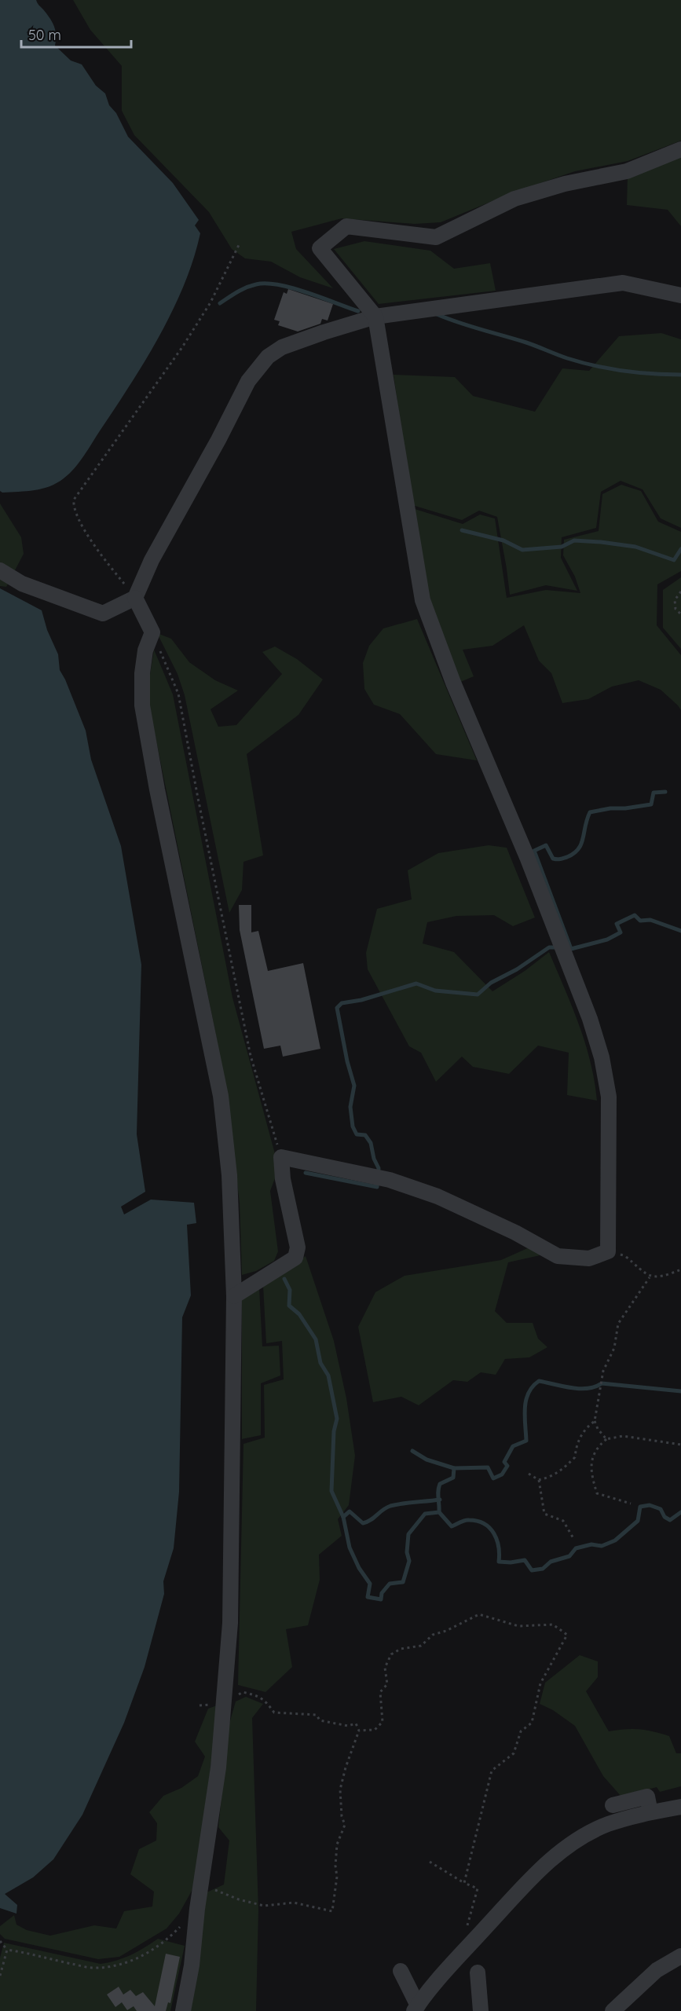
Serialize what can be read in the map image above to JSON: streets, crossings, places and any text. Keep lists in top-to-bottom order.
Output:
{
  "scale_bar": "50 m"
}
